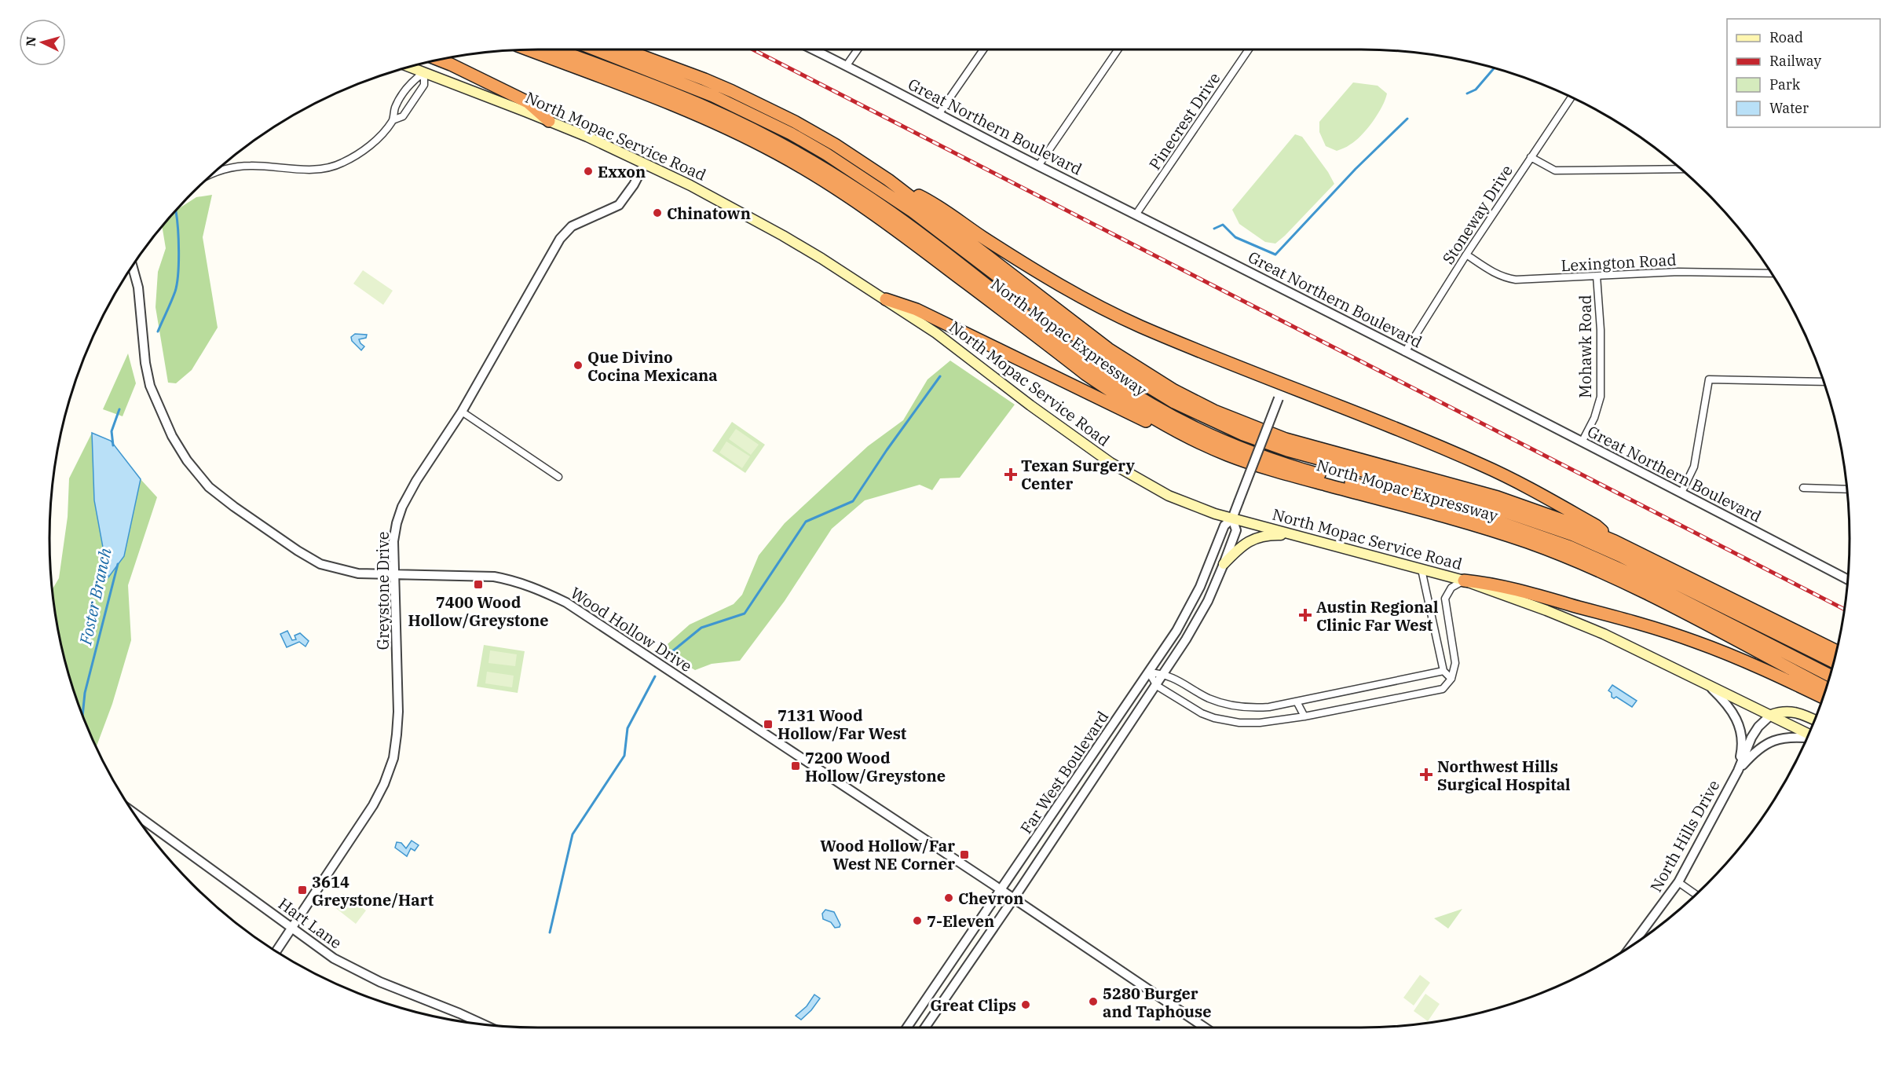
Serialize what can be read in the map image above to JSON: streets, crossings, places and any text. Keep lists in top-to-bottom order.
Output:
{
  "streets": {
    "highway": ["North Mopac Expressway"],
    "main road": ["North Mopac Service Road"],
    "street": [
      "Pinecrest Drive",
      "Great Northern Boulevard",
      "Stoneway Drive",
      "Lexington Road",
      "Mohawk Road",
      "Greystone Drive",
      "Wood Hollow Drive",
      "Far West Boulevard",
      "North Hills Drive",
      "Hart Lane"
    ]
  },
  "crossings": [
    ["Pinecrest Drive", "Great Northern Boulevard"],
    ["Great Northern Boulevard", "Stoneway Drive"],
    ["Great Northern Boulevard", "Mohawk Road"],
    ["North Mopac Service Road", "Greystone Drive"],
    ["North Mopac Service Road", "Far West Boulevard"],
    ["North Mopac Service Road", "North Hills Drive"],
    ["Stoneway Drive", "Lexington Road"],
    ["Lexington Road", "Mohawk Road"],
    ["Greystone Drive", "Wood Hollow Drive"],
    ["Greystone Drive", "Hart Lane"],
    ["Wood Hollow Drive", "Far West Boulevard"]
  ],
  "water": ["Foster Branch"],
  "places": {
    "other": [
      "Exxon",
      "Chinatown",
      "Que Divino Cocina Mexicana",
      "Chevron",
      "7-Eleven",
      "5280 Burger and Taphouse",
      "Great Clips"
    ],
    "health": ["Texan Surgery Center", "Austin Regional Clinic Far West", "Northwest Hills Surgical Hospital"],
    "transit": [
      "7400 Wood Hollow/Greystone",
      "7131 Wood Hollow/Far West",
      "7200 Wood Hollow/Greystone",
      "Wood Hollow/Far West NE Corner",
      "3614 Greystone/Hart"
    ]
  },
  "legend": [
    "Road",
    "Railway",
    "Park",
    "Water"
  ],
  "north": "left"
}
